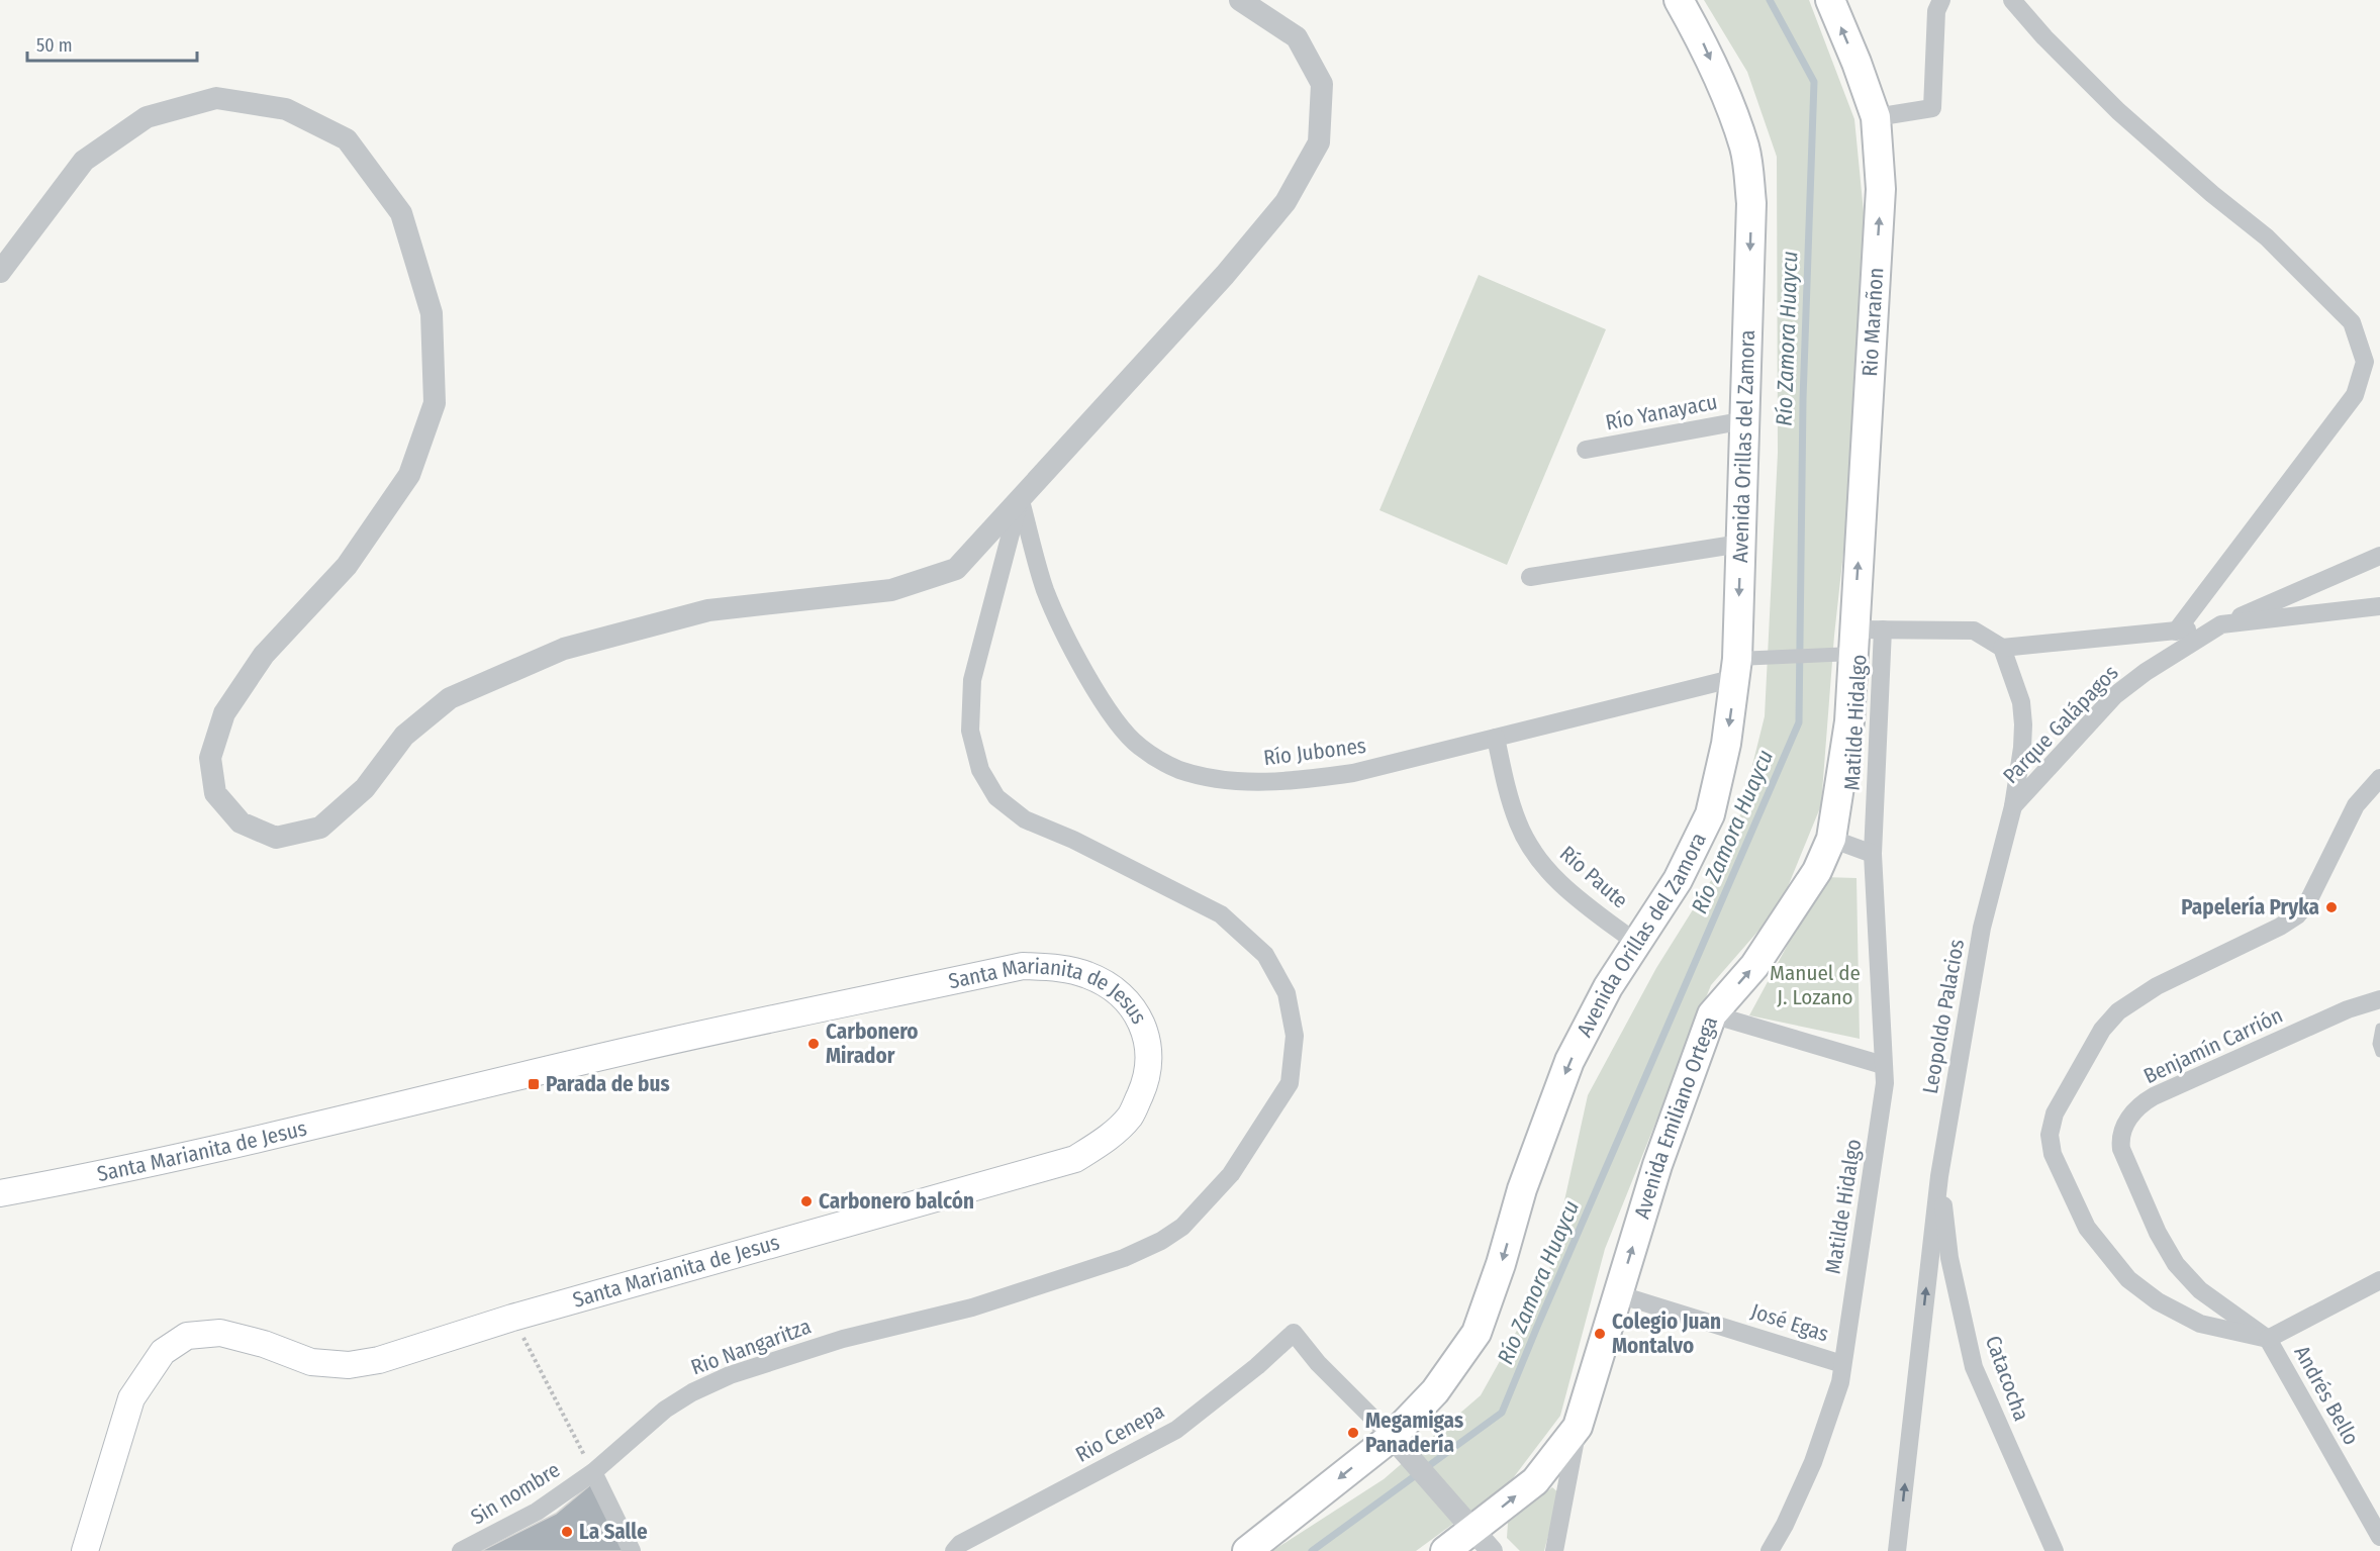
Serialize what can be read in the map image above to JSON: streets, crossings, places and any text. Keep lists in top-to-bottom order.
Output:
{
  "streets": {
    "main road": [
      "Rio Marañon",
      "Avenida Orillas del Zamora",
      "Santa Marianita de Jesus",
      "Avenida Emiliano Ortega"
    ],
    "street": [
      "Río Yanayacu",
      "Matilde Hidalgo",
      "Parque Galápagos",
      "Río Jubones",
      "Río Paute",
      "Leopoldo Palacios",
      "Benjamín Carrión",
      "José Egas",
      "Rio Nangaritza",
      "Catacocha",
      "Andrés Bello",
      "Rio Cenepa",
      "Sin nombre"
    ]
  },
  "crossings": [
    ["Rio Marañon", "Avenida Emiliano Ortega"],
    ["Río Yanayacu", "Avenida Orillas del Zamora"],
    ["Avenida Orillas del Zamora", "Río Jubones"],
    ["Avenida Orillas del Zamora", "Río Paute"],
    ["Avenida Orillas del Zamora", "Rio Cenepa"],
    ["Matilde Hidalgo", "José Egas"],
    ["Parque Galápagos", "Leopoldo Palacios"],
    ["Río Jubones", "Río Paute"],
    ["Río Jubones", "Rio Nangaritza"],
    ["Leopoldo Palacios", "Catacocha"],
    ["Benjamín Carrión", "Andrés Bello"],
    ["Avenida Emiliano Ortega", "José Egas"],
    ["Rio Nangaritza", "Sin nombre"]
  ],
  "one_way": [
    "Rio Marañon",
    "Avenida Orillas del Zamora",
    "Leopoldo Palacios",
    "Avenida Emiliano Ortega"
  ],
  "water": ["Río Zamora Huaycu"],
  "parks": ["Manuel de J. Lozano"],
  "places": {
    "other": [
      "Papelería Pryka",
      "Carbonero Mirador",
      "Carbonero balcón",
      "Colegio Juan Montalvo",
      "Megamigas Panadería",
      "La Salle"
    ],
    "transit": ["Parada de bus"]
  },
  "scale_bar": "50 m"
}
